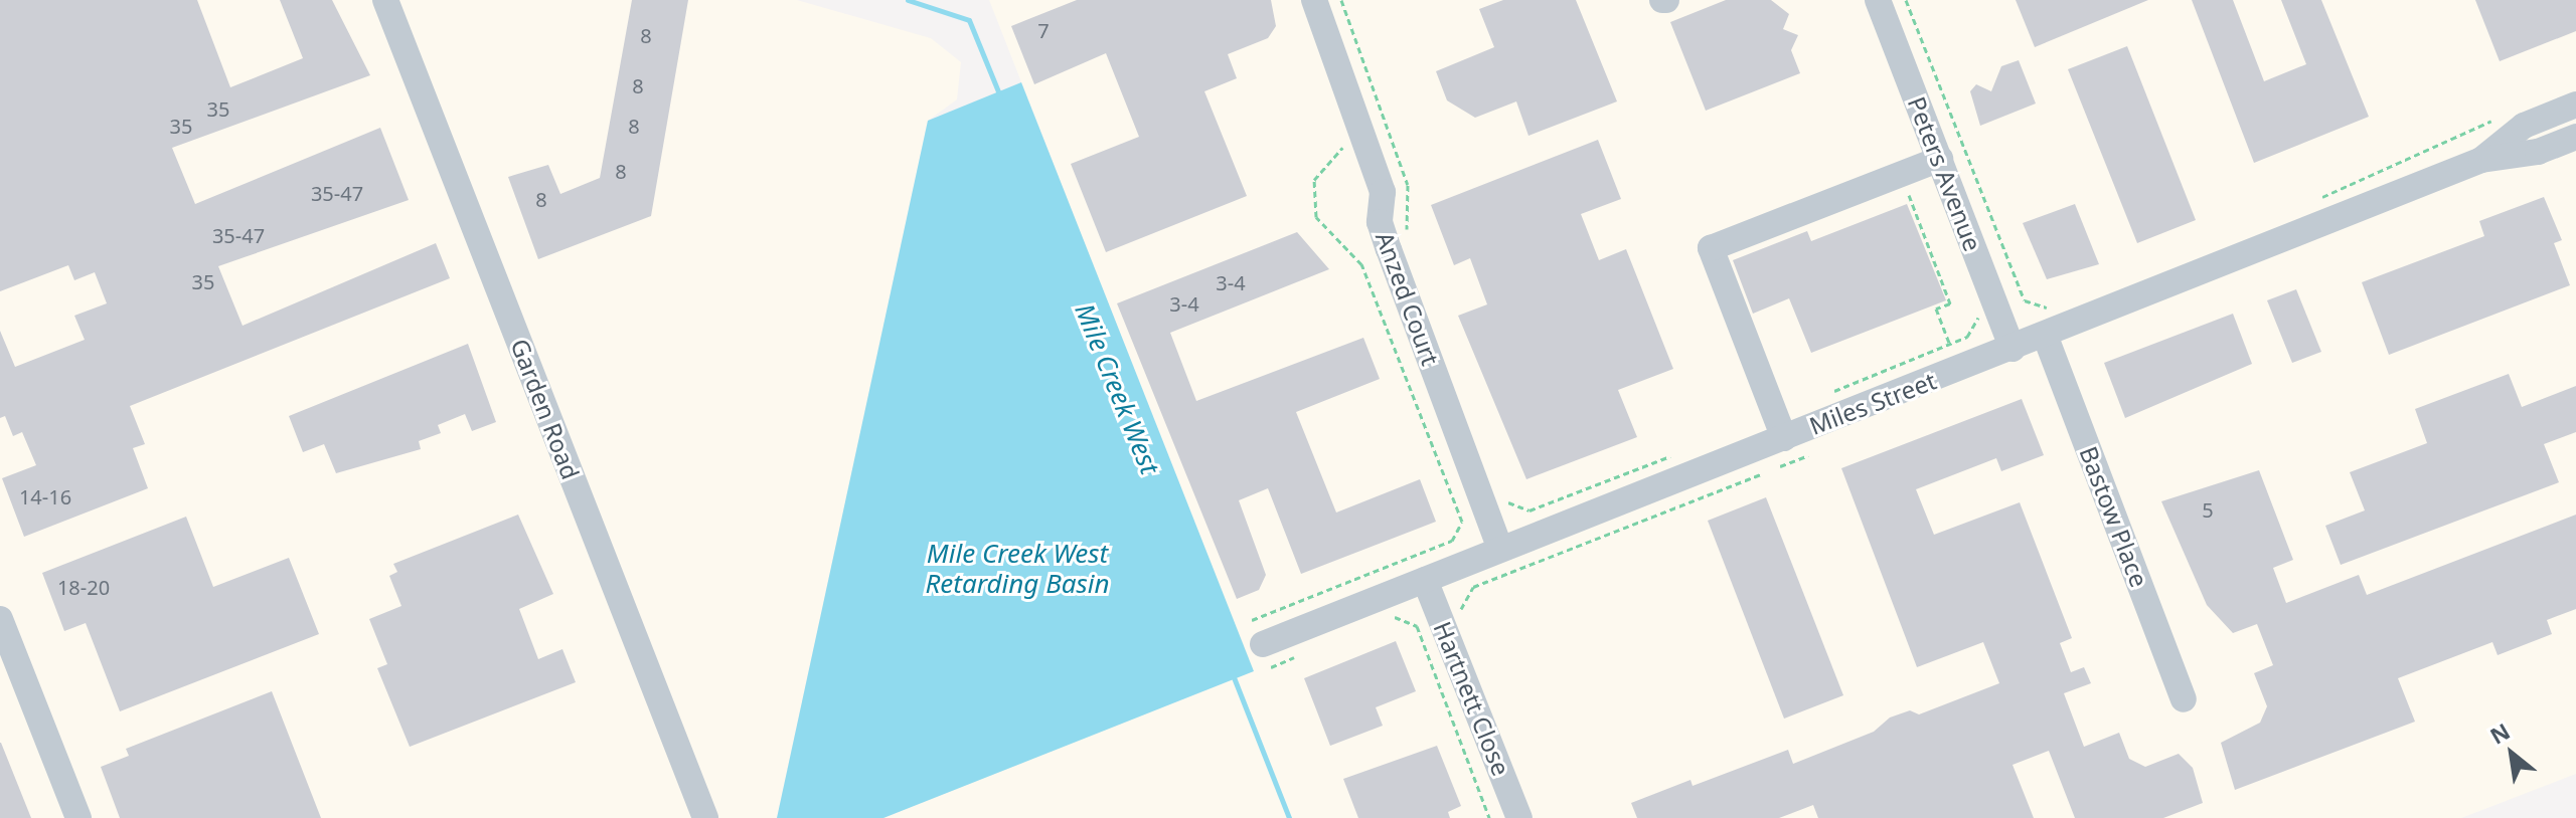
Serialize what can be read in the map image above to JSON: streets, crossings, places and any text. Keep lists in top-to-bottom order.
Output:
{
  "streets": {
    "street": [
      "Peters Avenue",
      "Anzed Court",
      "Miles Street",
      "Garden Road",
      "Bastow Place",
      "Hartnett Close"
    ]
  },
  "crossings": [
    ["Peters Avenue", "Miles Street"],
    ["Anzed Court", "Miles Street"],
    ["Miles Street", "Bastow Place"],
    ["Miles Street", "Hartnett Close"]
  ],
  "water": ["Mile Creek West", "Mile Creek West Retarding Basin"],
  "house_numbers": [
    "7",
    "8",
    "8",
    "35",
    "35",
    "8",
    "8",
    "35-47",
    "8",
    "35-47",
    "35",
    "3-4",
    "3-4",
    "14-16",
    "5",
    "18-20"
  ],
  "north": "top left"
}
